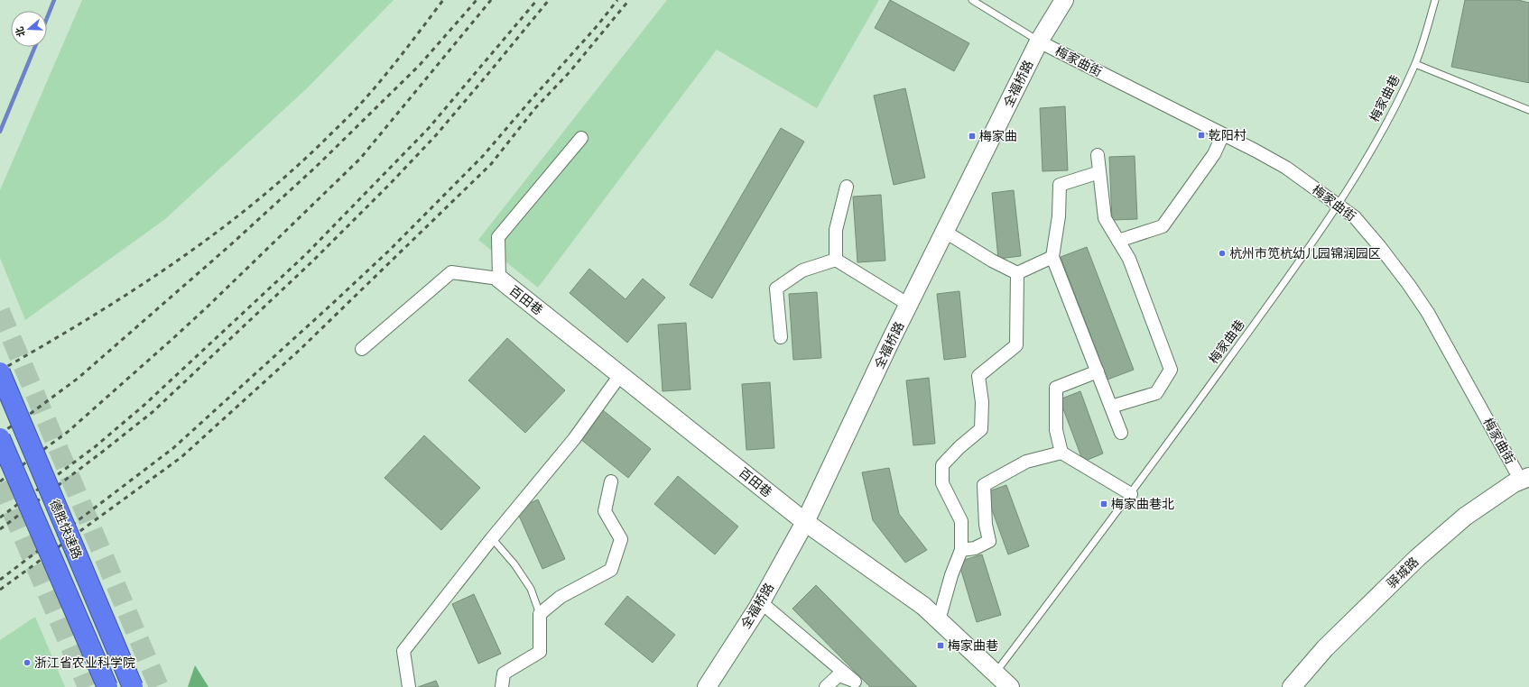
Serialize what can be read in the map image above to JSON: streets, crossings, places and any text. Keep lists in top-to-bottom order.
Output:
{
  "streets": {
    "highway": ["德胜快速路"],
    "street": [
      "梅家曲街",
      "全福桥路",
      "百田巷",
      "驿城路"
    ],
    "lane": ["梅家曲巷"]
  },
  "crossings": [
    ["梅家曲街", "全福桥路"],
    ["梅家曲街", "梅家曲巷"],
    ["梅家曲街", "驿城路"],
    ["全福桥路", "百田巷"],
    ["梅家曲巷", "百田巷"]
  ],
  "places": {
    "transit": [
      "乾阳村",
      "梅家曲",
      "梅家曲巷北",
      "梅家曲巷"
    ],
    "other": ["杭州市笕杭幼儿园锦润园区", "浙江省农业科学院"]
  },
  "north": "left"
}
